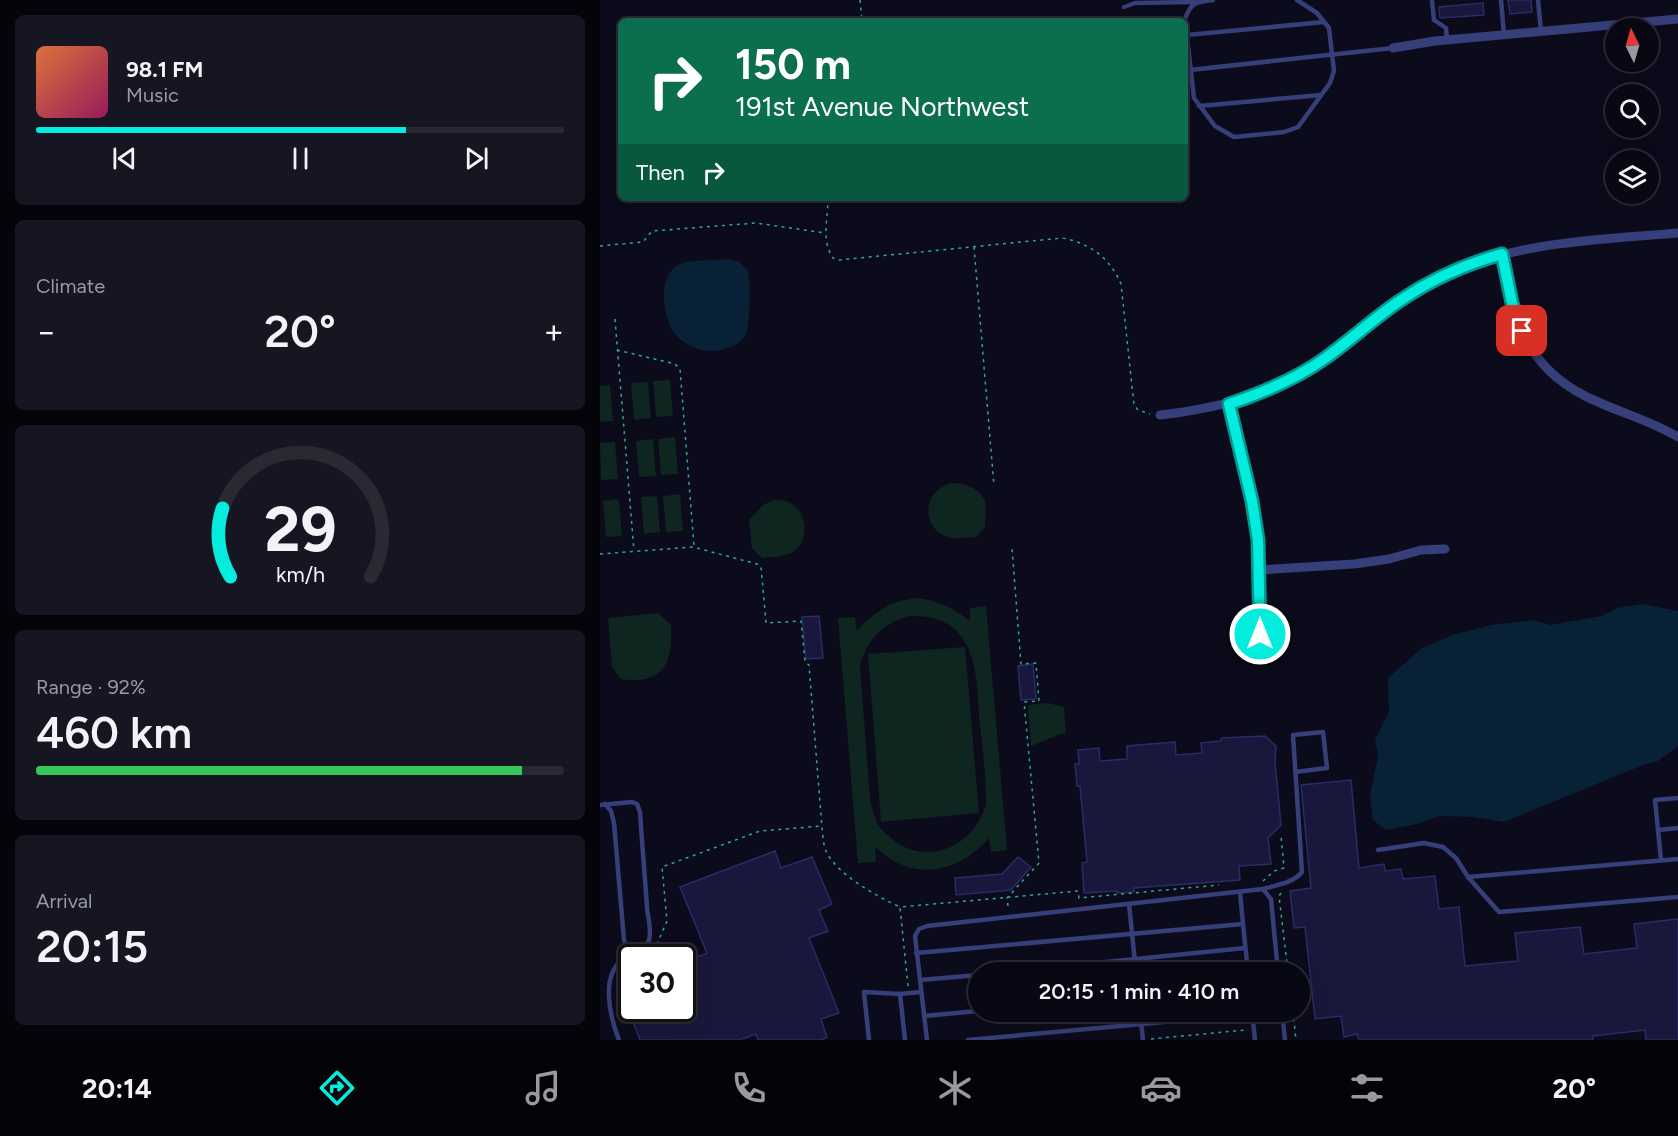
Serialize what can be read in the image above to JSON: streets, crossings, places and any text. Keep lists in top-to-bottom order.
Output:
{
  "north": "top",
  "page": {
    "turn": ["150 m", "191st Avenue Northwest"],
    "song": ["98.1 FM", "Music"],
    "then": "Then",
    "tile": [
      "Climate",
      ["Range · 92%", "460 km"],
      ["Arrival", "20:15"]
    ],
    "heat": ["−", "20°", "+"],
    "limit": "30",
    "trip": "20:15 · 1 min · 410 m",
    "tabs": ["20:14", "20°"],
    "gauge": ["29", "km/h"]
  }
}
